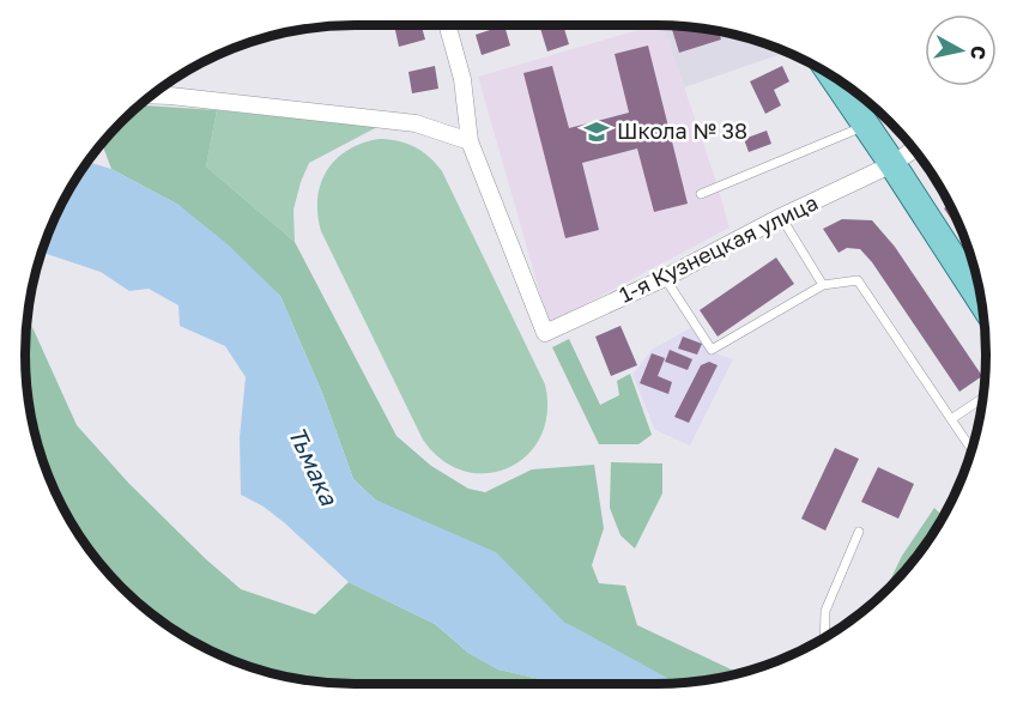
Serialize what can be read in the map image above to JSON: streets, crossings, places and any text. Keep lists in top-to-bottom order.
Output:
{
  "streets": {
    "street": ["1-я Кузнецкая улица"]
  },
  "water": ["Тьмака"],
  "places": {
    "school or university": ["Школа № 38"]
  },
  "north": "right"
}
